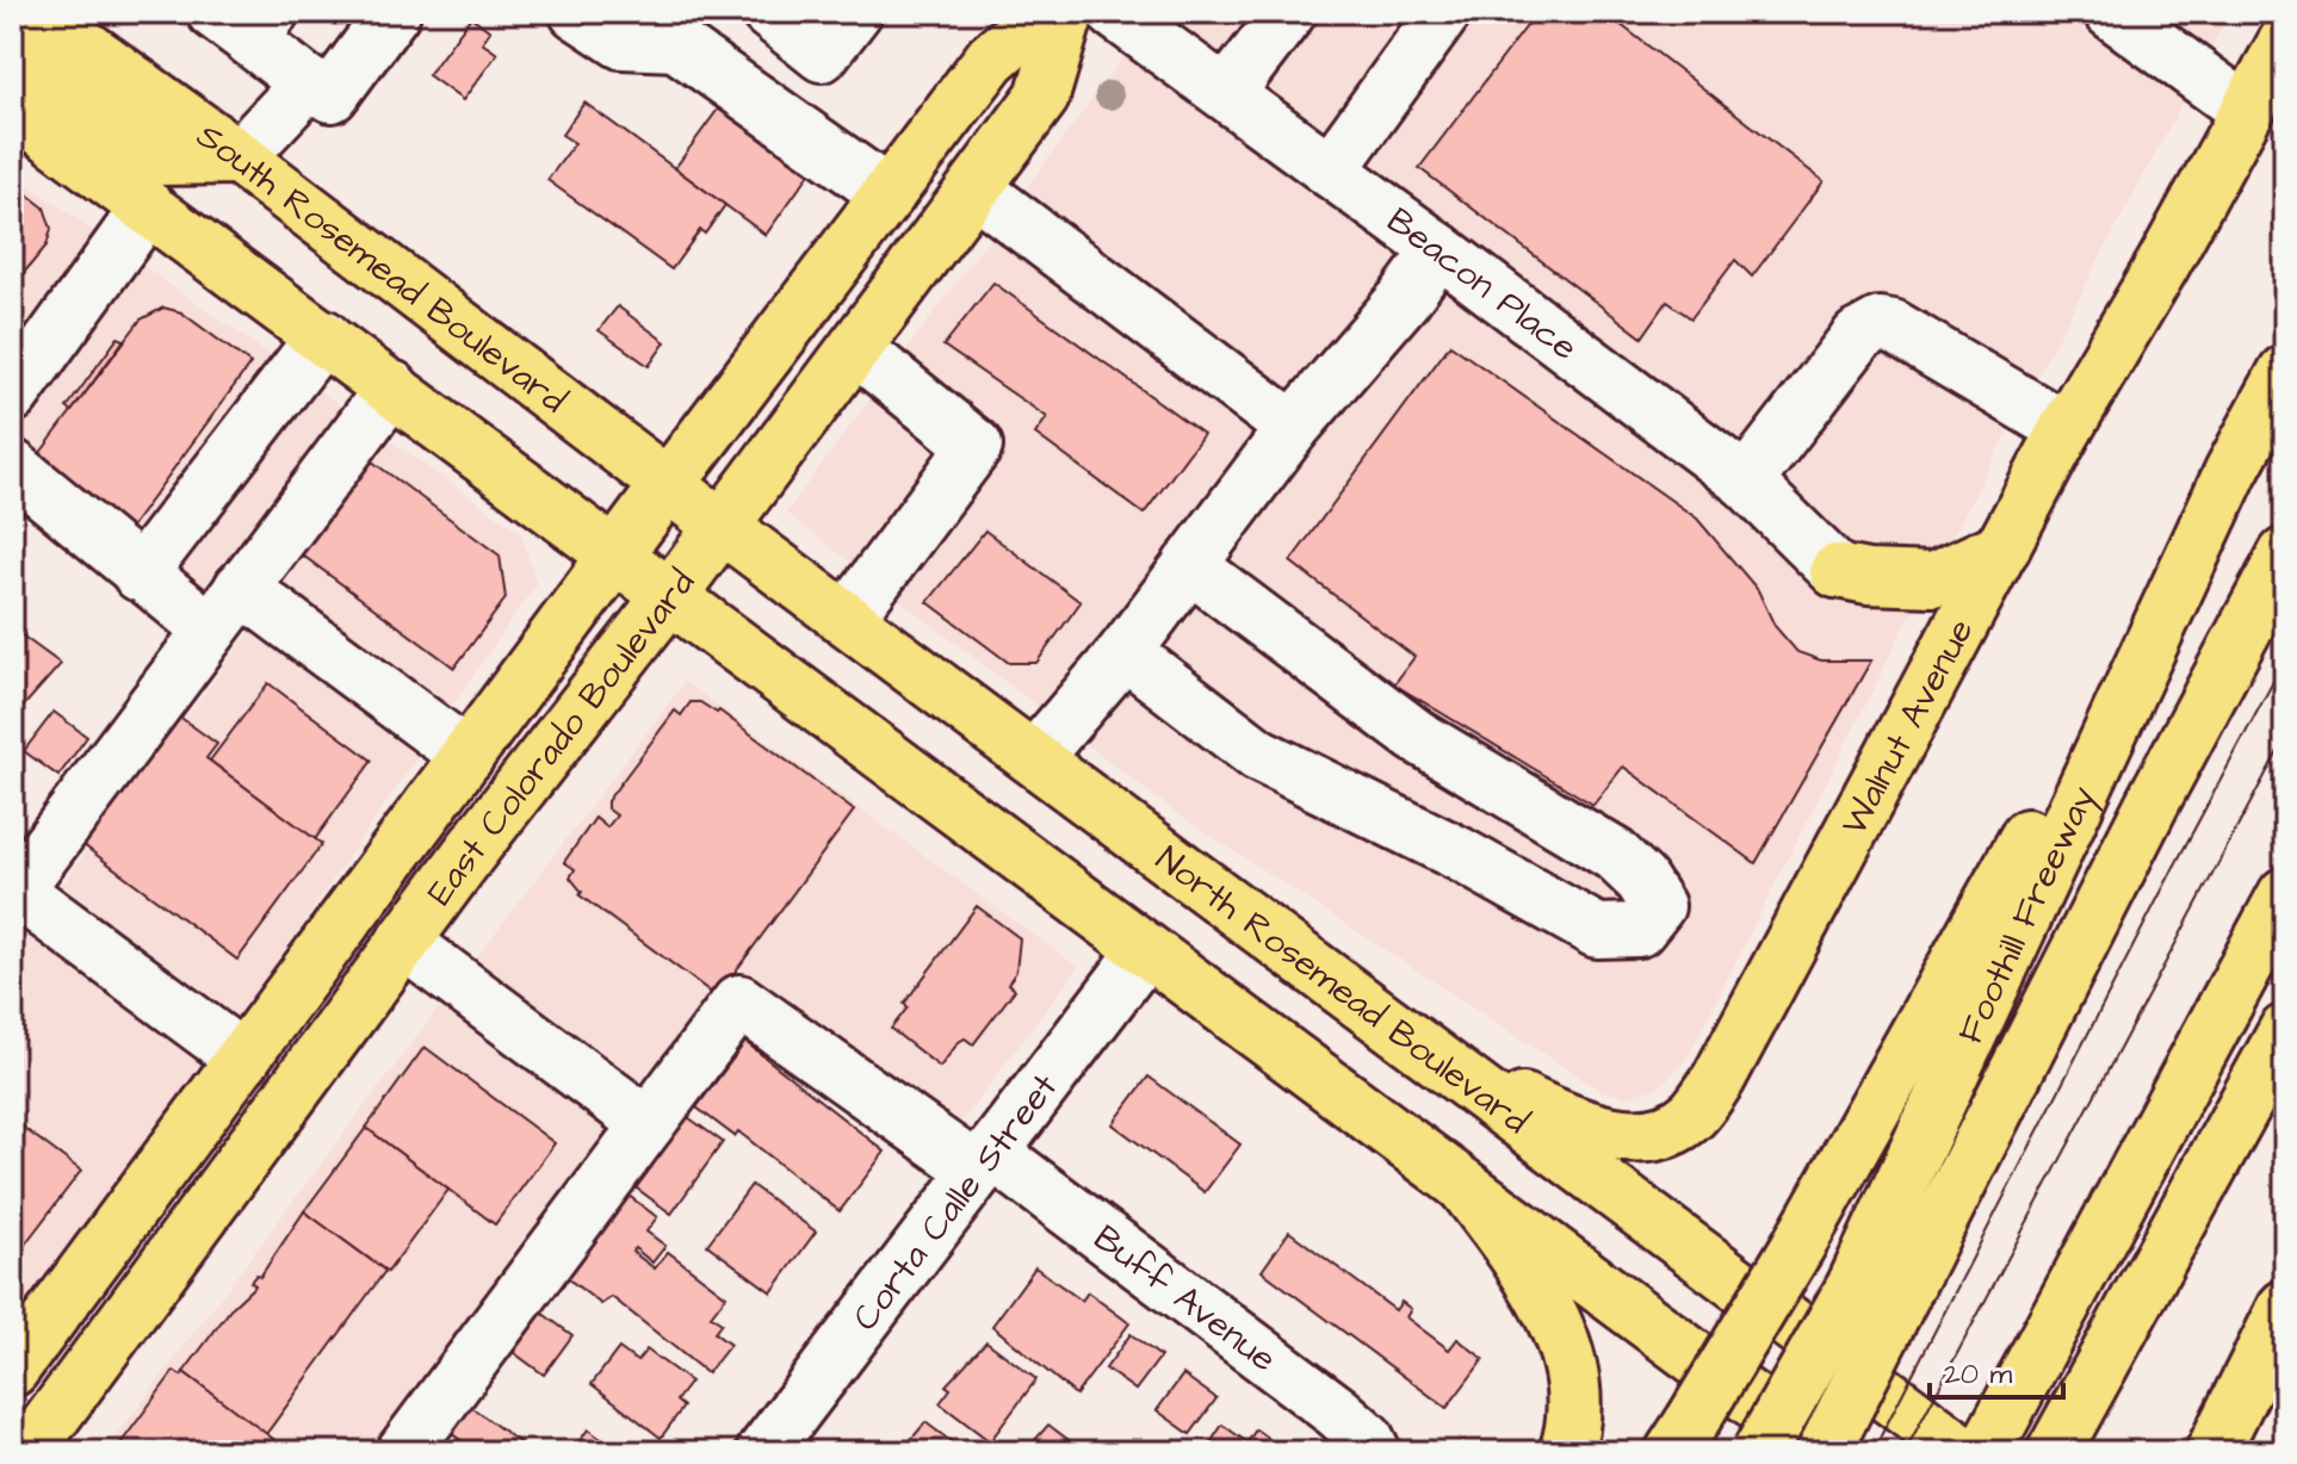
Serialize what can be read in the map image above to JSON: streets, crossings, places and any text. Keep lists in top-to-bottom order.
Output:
{
  "streets": {
    "main road": [
      "South Rosemead Boulevard",
      "Walnut Avenue",
      "East Colorado Boulevard",
      "Foothill Freeway",
      "North Rosemead Boulevard"
    ],
    "street": ["Beacon Place", "Corta Calle Street", "Buff Avenue"]
  },
  "crossings": [
    ["South Rosemead Boulevard", "East Colorado Boulevard"],
    ["South Rosemead Boulevard", "North Rosemead Boulevard"],
    ["Beacon Place", "Walnut Avenue"],
    ["Walnut Avenue", "North Rosemead Boulevard"],
    ["East Colorado Boulevard", "North Rosemead Boulevard"],
    ["Corta Calle Street", "Buff Avenue"]
  ],
  "scale_bar": "20 m"
}
